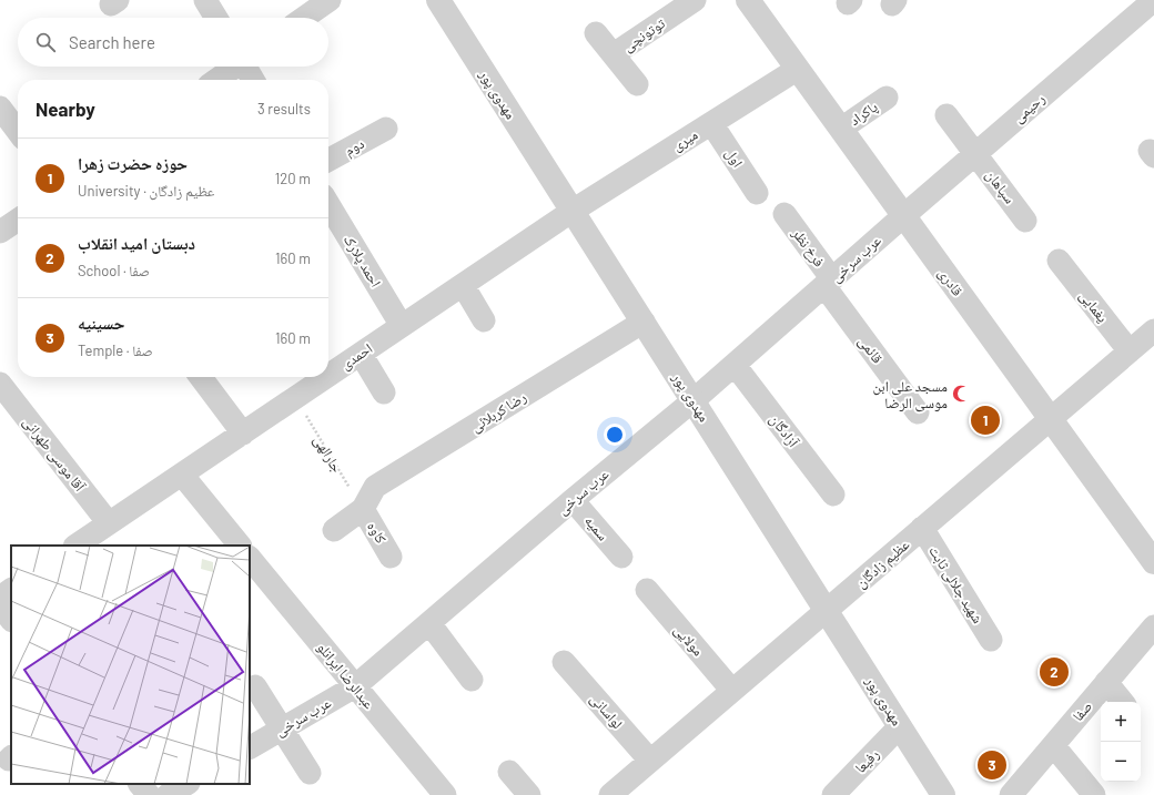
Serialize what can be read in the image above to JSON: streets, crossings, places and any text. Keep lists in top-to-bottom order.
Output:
{
  "streets": {
    "street": [
      "توتونچی",
      "مهدوی پور",
      "رحیمی",
      "پاکراد",
      "میری",
      "دوم",
      "اول",
      "سپاهان",
      "فرخ نظر",
      "عرب سرخی",
      "احمد پلارک",
      "قادرى",
      "یغمایی",
      "قائمی",
      "احمدی",
      "رضا کربلائی",
      "آزادگان",
      "آقا موسی طهرانی",
      "سمیه",
      "کاوه",
      "عظیم زادگان",
      "شهید جلالی ثابت",
      "مولایی",
      "عبدالرضا ایرانلو",
      "لواسانی",
      "صفا",
      "رفیعا"
    ],
    "path": ["جارالهی"]
  },
  "crossings": [
    ["مهدوی پور", "میری"],
    ["مهدوی پور", "عرب سرخی"],
    ["مهدوی پور", "احمدی"],
    ["مهدوی پور", "رضا کربلائی"],
    ["مهدوی پور", "عظیم زادگان"],
    ["مهدوی پور", "رفیعا"],
    ["رحیمی", "سپاهان"],
    ["رحیمی", "عرب سرخی"],
    ["رحیمی", "قادرى"],
    ["پاکراد", "قادرى"],
    ["میری", "اول"],
    ["میری", "قادرى"],
    ["میری", "احمدی"],
    ["فرخ نظر", "عرب سرخی"],
    ["فرخ نظر", "قائمی"],
    ["عرب سرخی", "قادرى"],
    ["عرب سرخی", "قائمی"],
    ["عرب سرخی", "آزادگان"],
    ["عرب سرخی", "سمیه"],
    ["عرب سرخی", "عبدالرضا ایرانلو"],
    ["احمد پلارک", "احمدی"],
    ["قادرى", "عظیم زادگان"],
    ["یغمایی", "عظیم زادگان"],
    ["احمدی", "آقا موسی طهرانی"],
    ["احمدی", "جارالهی"],
    ["رضا کربلائی", "جارالهی"],
    ["رضا کربلائی", "کاوه"],
    ["جارالهی", "کاوه"],
    ["عظیم زادگان", "شهید جلالی ثابت"],
    ["عظیم زادگان", "مولایی"],
    ["عظیم زادگان", "لواسانی"]
  ],
  "places": {
    "mosque": ["مسجد علی ابن موسی الرضا"]
  },
  "page": {
    "search": "Search here",
    "heading": ["Nearby", "3 results"],
    "list": [
      {
        "mark": "1",
        "name": "حوزه حضرت زهرا",
        "note": "University · عظیم زادگان",
        "value": "120 m"
      },
      {
        "mark": "2",
        "name": "دبستان امید انقلاب",
        "note": "School · صفا",
        "value": "160 m"
      },
      {
        "mark": "3",
        "name": "حسینیه",
        "note": "Temple · صفا",
        "value": "160 m"
      }
    ],
    "pins": ["1", "2", "3"],
    "map_buttons": ["+", "−"]
  }
}
